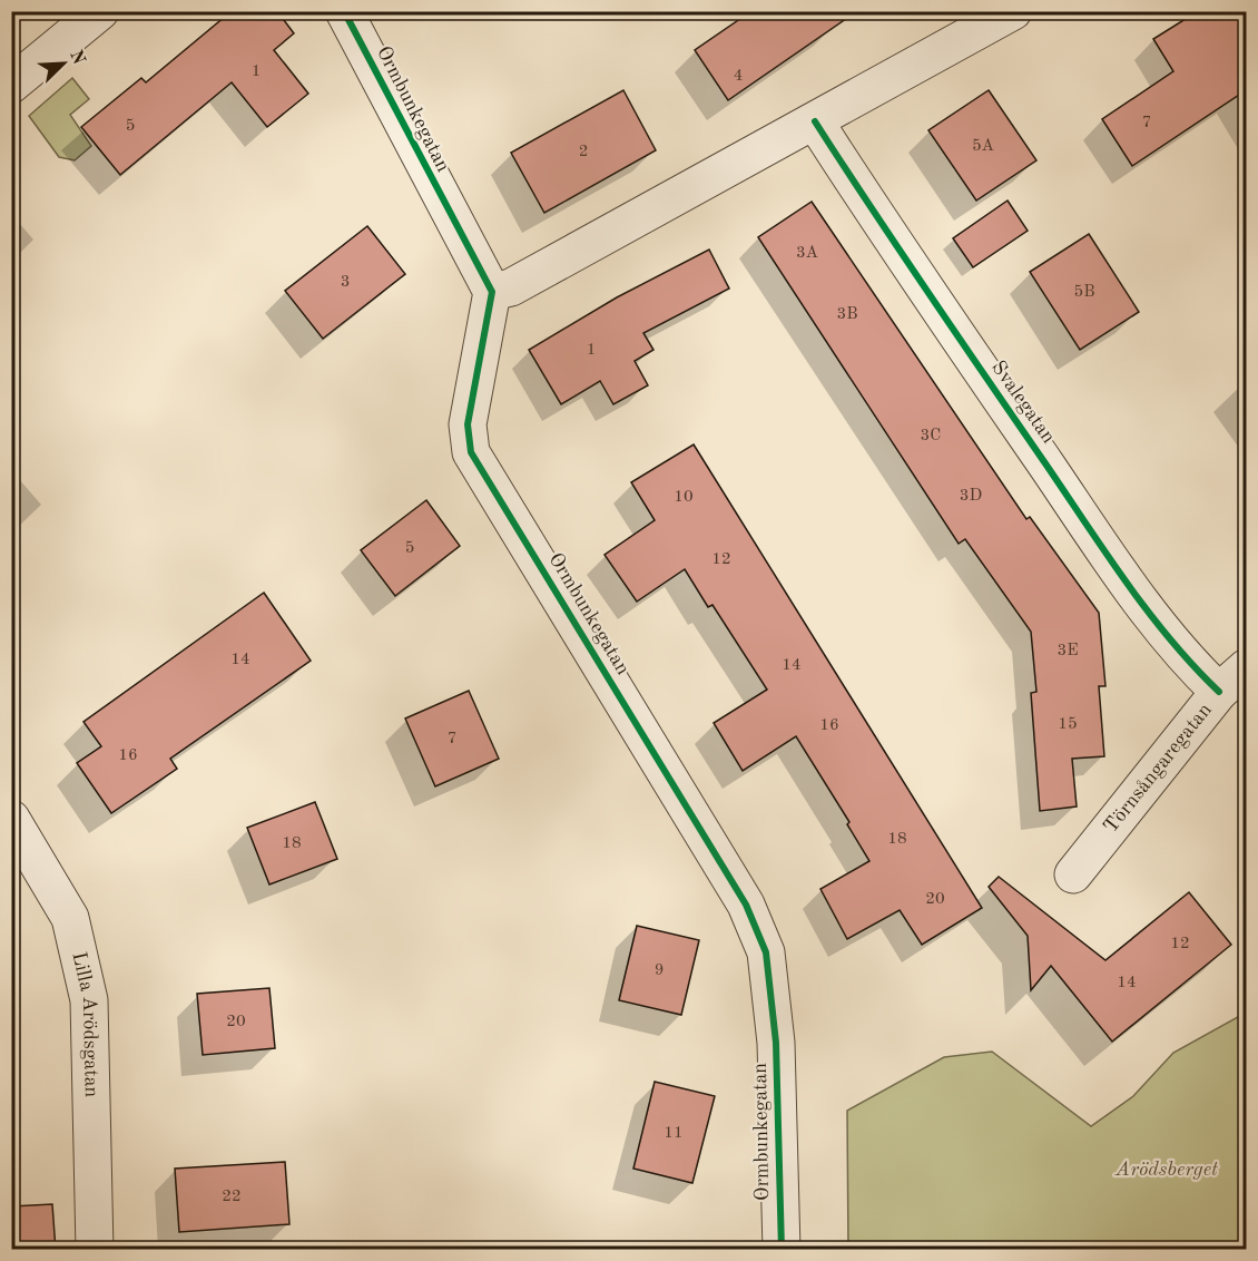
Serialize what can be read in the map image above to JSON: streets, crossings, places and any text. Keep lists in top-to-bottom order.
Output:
{
  "streets": {
    "street": [
      "Ormbunkegatan",
      "Svalegatan",
      "Törnsångaregatan",
      "Lilla Arödsgatan"
    ]
  },
  "crossings": [
    ["Svalegatan", "Törnsångaregatan"]
  ],
  "parks": ["Arödsberget"],
  "house_numbers": [
    "1",
    "4",
    "7",
    "5",
    "5A",
    "2",
    "3A",
    "3",
    "5B",
    "3B",
    "1",
    "3C",
    "3D",
    "10",
    "5",
    "12",
    "3E",
    "14",
    "14",
    "15",
    "16",
    "7",
    "16",
    "18",
    "18",
    "20",
    "12",
    "9",
    "14",
    "20",
    "11",
    "22"
  ],
  "north": "top right"
}
